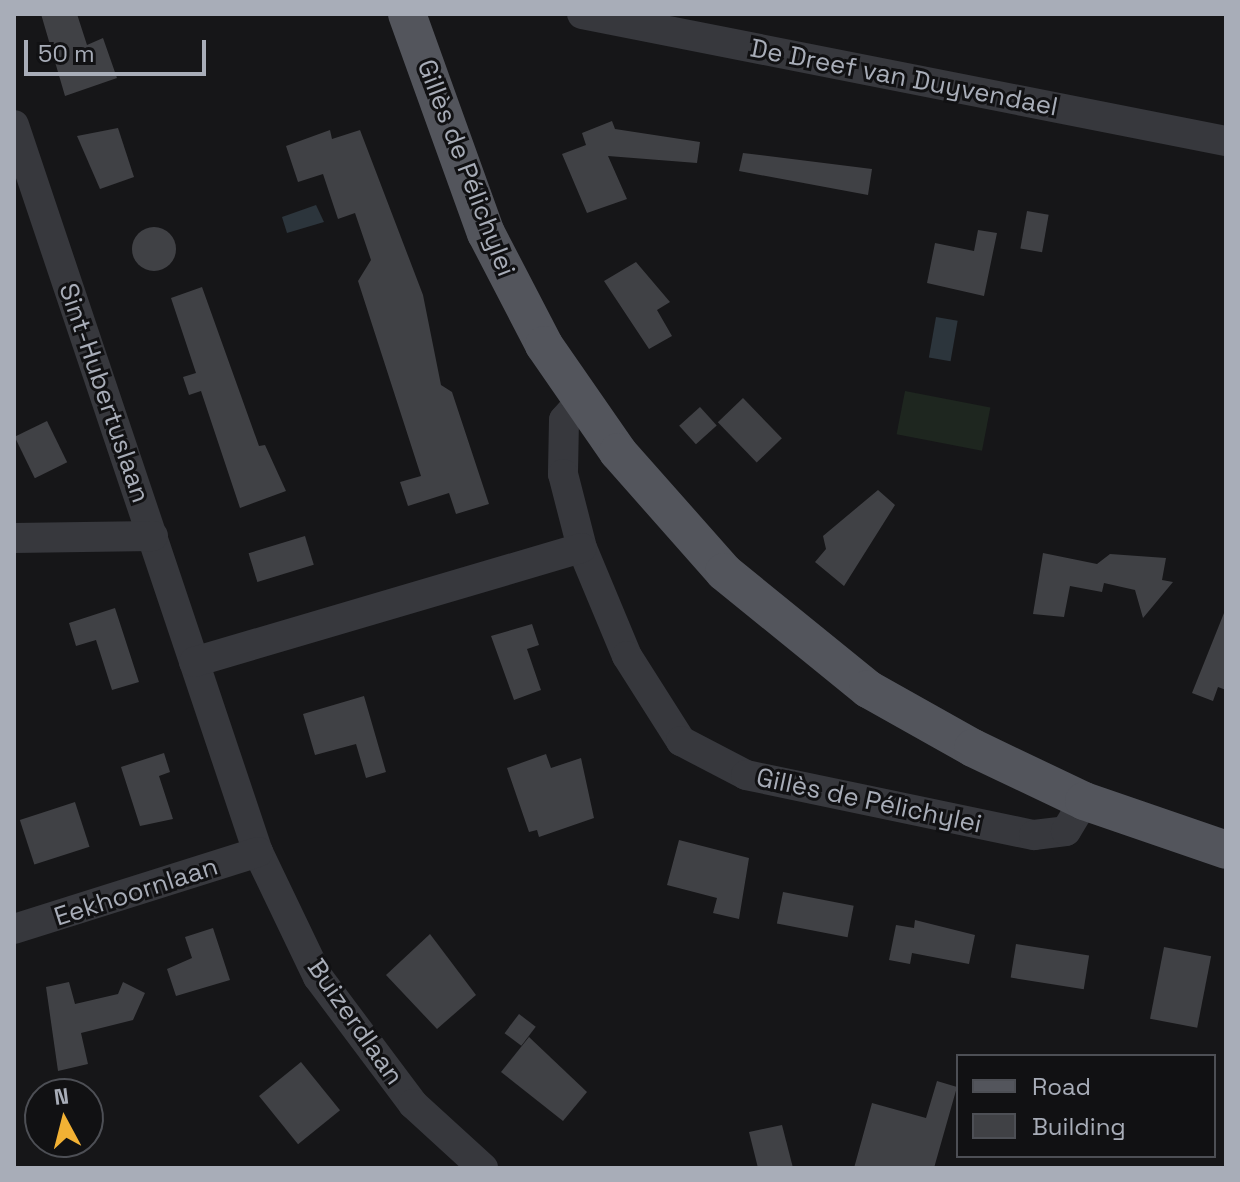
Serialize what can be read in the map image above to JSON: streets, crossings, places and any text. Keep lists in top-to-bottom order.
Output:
{
  "streets": {
    "main road": ["Gillès de Pélichylei"],
    "street": [
      "De Dreef van Duyvendael",
      "Sint-Hubertuslaan",
      "Eekhoornlaan",
      "Buizerdlaan"
    ]
  },
  "crossings": [
    ["Sint-Hubertuslaan", "Eekhoornlaan"],
    ["Sint-Hubertuslaan", "Buizerdlaan"],
    ["Eekhoornlaan", "Buizerdlaan"]
  ],
  "legend": ["Road", "Building"],
  "scale_bar": "50 m",
  "north": "top"
}
